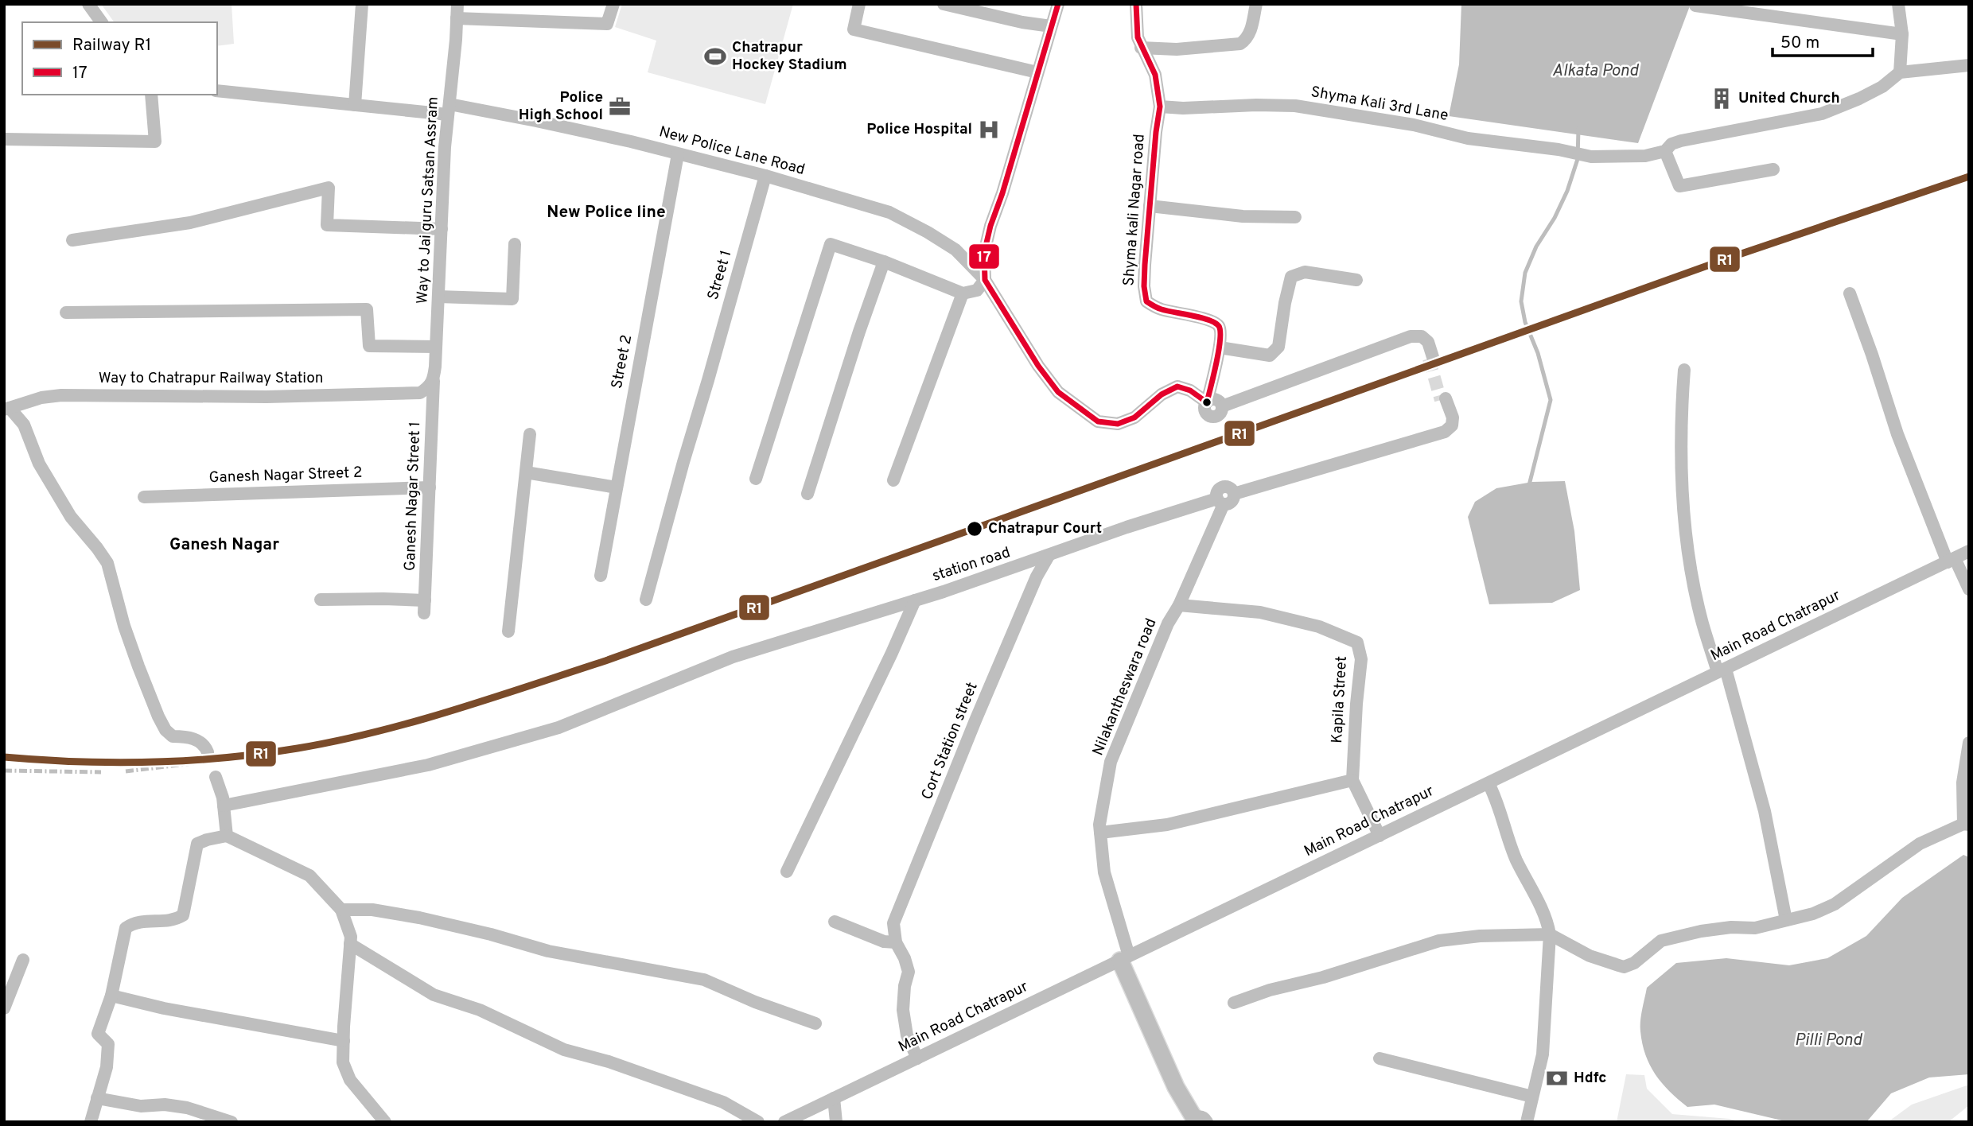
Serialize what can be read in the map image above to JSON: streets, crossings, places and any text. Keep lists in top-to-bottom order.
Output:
{
  "streets": {
    "street": [
      "Shyma Kali 3rd Lane",
      "New Police Lane Road",
      "Way to Jai guru Satsan Assram",
      "Shyma kali Nagar road",
      "Street 1",
      "Street 2",
      "Way to Chatrapur Railway Station",
      "Ganesh Nagar Street 2",
      "Ganesh Nagar Street 1",
      "station road",
      "Main Road Chatrapur",
      "Nilakantheswara road",
      "Kapila Street",
      "Cort Station street"
    ]
  },
  "crossings": [
    ["Shyma Kali 3rd Lane", "Shyma kali Nagar road"],
    ["New Police Lane Road", "Way to Jai guru Satsan Assram"],
    ["New Police Lane Road", "Shyma kali Nagar road"],
    ["New Police Lane Road", "Street 1"],
    ["New Police Lane Road", "Street 2"],
    ["Way to Jai guru Satsan Assram", "Way to Chatrapur Railway Station"],
    ["Way to Jai guru Satsan Assram", "Ganesh Nagar Street 1"],
    ["Way to Chatrapur Railway Station", "Ganesh Nagar Street 1"],
    ["Ganesh Nagar Street 2", "Ganesh Nagar Street 1"],
    ["station road", "Nilakantheswara road"],
    ["station road", "Cort Station street"],
    ["Main Road Chatrapur", "Nilakantheswara road"],
    ["Main Road Chatrapur", "Kapila Street"],
    ["Nilakantheswara road", "Kapila Street"]
  ],
  "districts": ["New Police line", "Ganesh Nagar"],
  "water": ["Alkata Pond", "Pilli Pond"],
  "places": {
    "sports": ["Chatrapur Hockey Stadium"],
    "building": ["United Church"],
    "office": ["Police High School"],
    "hospital": ["Police Hospital"],
    "other": ["Chatrapur Court"],
    "bank": ["Hdfc"]
  },
  "lines": ["transit line 17", "rail line R1"],
  "legend": ["Railway R1", "17"],
  "scale_bar": "50 m"
}
